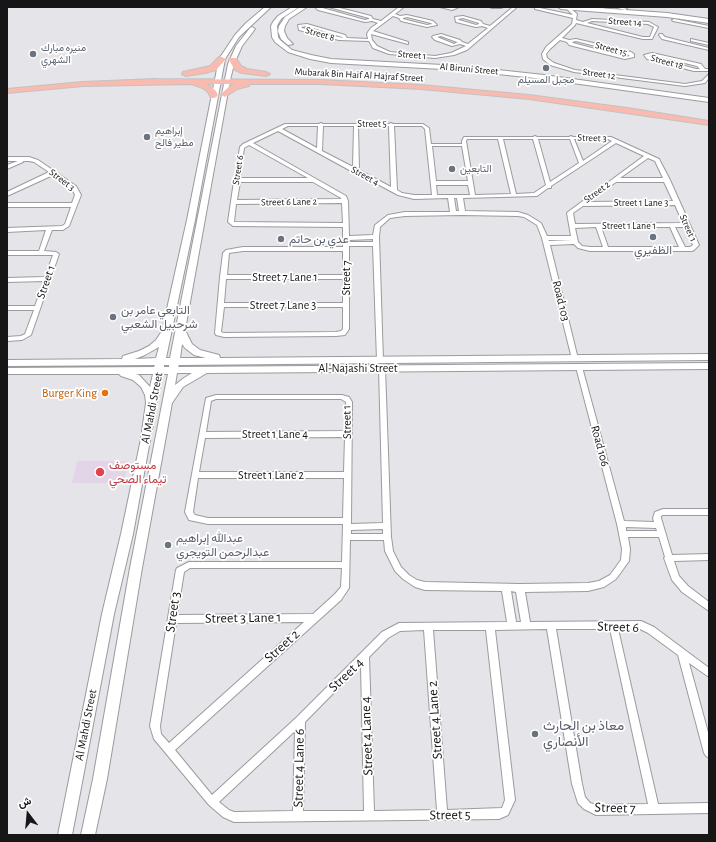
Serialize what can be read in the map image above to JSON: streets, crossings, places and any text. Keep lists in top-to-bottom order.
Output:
{
  "streets": {
    "main road": [
      "Al Biruni Street",
      "Mubarak Bin Haif Al Hajraf Street",
      "Al-Najashi Street",
      "Al Mahdi Street"
    ],
    "street": [
      "Street 14",
      "Street 8",
      "Street 15",
      "Street 1",
      "Street 18",
      "Street 12",
      "Street 5",
      "Street 3",
      "Street 6",
      "Street 4",
      "Street 2",
      "Street 6 Lane 2",
      "Street 1 Lane 3",
      "Street 1 Lane 1",
      "Street 7 Lane 1",
      "Street 7",
      "Road 103",
      "Street 7 Lane 3",
      "Street 1 Lane 4",
      "Road 106",
      "Street 1 Lane 2",
      "Street 3 Lane 1",
      "Street 4 Lane 2",
      "Street 4 Lane 4",
      "Street 4 Lane 6"
    ]
  },
  "crossings": [
    ["Street 14", "Street 12"],
    ["Street 8", "Street 1"],
    ["Street 15", "Street 12"],
    ["Street 1", "Al Biruni Street"],
    ["Street 1", "Street 3"],
    ["Street 1", "Street 2"],
    ["Street 1", "Street 1 Lane 3"],
    ["Street 1", "Street 1 Lane 1"],
    ["Street 1", "Street 1 Lane 4"],
    ["Street 1", "Street 1 Lane 2"],
    ["Mubarak Bin Haif Al Hajraf Street", "Al Mahdi Street"],
    ["Street 5", "Street 3"],
    ["Street 5", "Street 6"],
    ["Street 5", "Street 4"],
    ["Street 5", "Street 4 Lane 2"],
    ["Street 5", "Street 4 Lane 4"],
    ["Street 5", "Street 4 Lane 6"],
    ["Street 3", "Street 4"],
    ["Street 3", "Street 2"],
    ["Street 3", "Street 3 Lane 1"],
    ["Street 6", "Street 4"],
    ["Street 6", "Street 6 Lane 2"],
    ["Street 6", "Street 7"],
    ["Street 4", "Street 4 Lane 2"],
    ["Street 4", "Street 4 Lane 4"],
    ["Street 4", "Street 4 Lane 6"],
    ["Street 2", "Street 1 Lane 3"],
    ["Street 2", "Street 1 Lane 1"],
    ["Street 2", "Street 3 Lane 1"],
    ["Street 7 Lane 1", "Street 7"],
    ["Street 7", "Street 7 Lane 3"],
    ["Road 103", "Al-Najashi Street"],
    ["Road 103", "Road 106"],
    ["Al-Najashi Street", "Al Mahdi Street"],
    ["Al-Najashi Street", "Road 106"]
  ],
  "places": [
    "منيره مبارك الشهري",
    "مجبل المسيلم",
    "إبراهيم مطير فالح",
    "التابعين",
    "الظفيري",
    "عدي بن حاتم",
    "التابعي عامر بن شرحبيل الشعبي",
    "Burger King",
    "مستوصف تيماء الصحي",
    "عبدالله إبراهيم عبدالرحمن التويجري",
    "معاذ بن الحارث الأنصاري"
  ],
  "north": "top"
}
